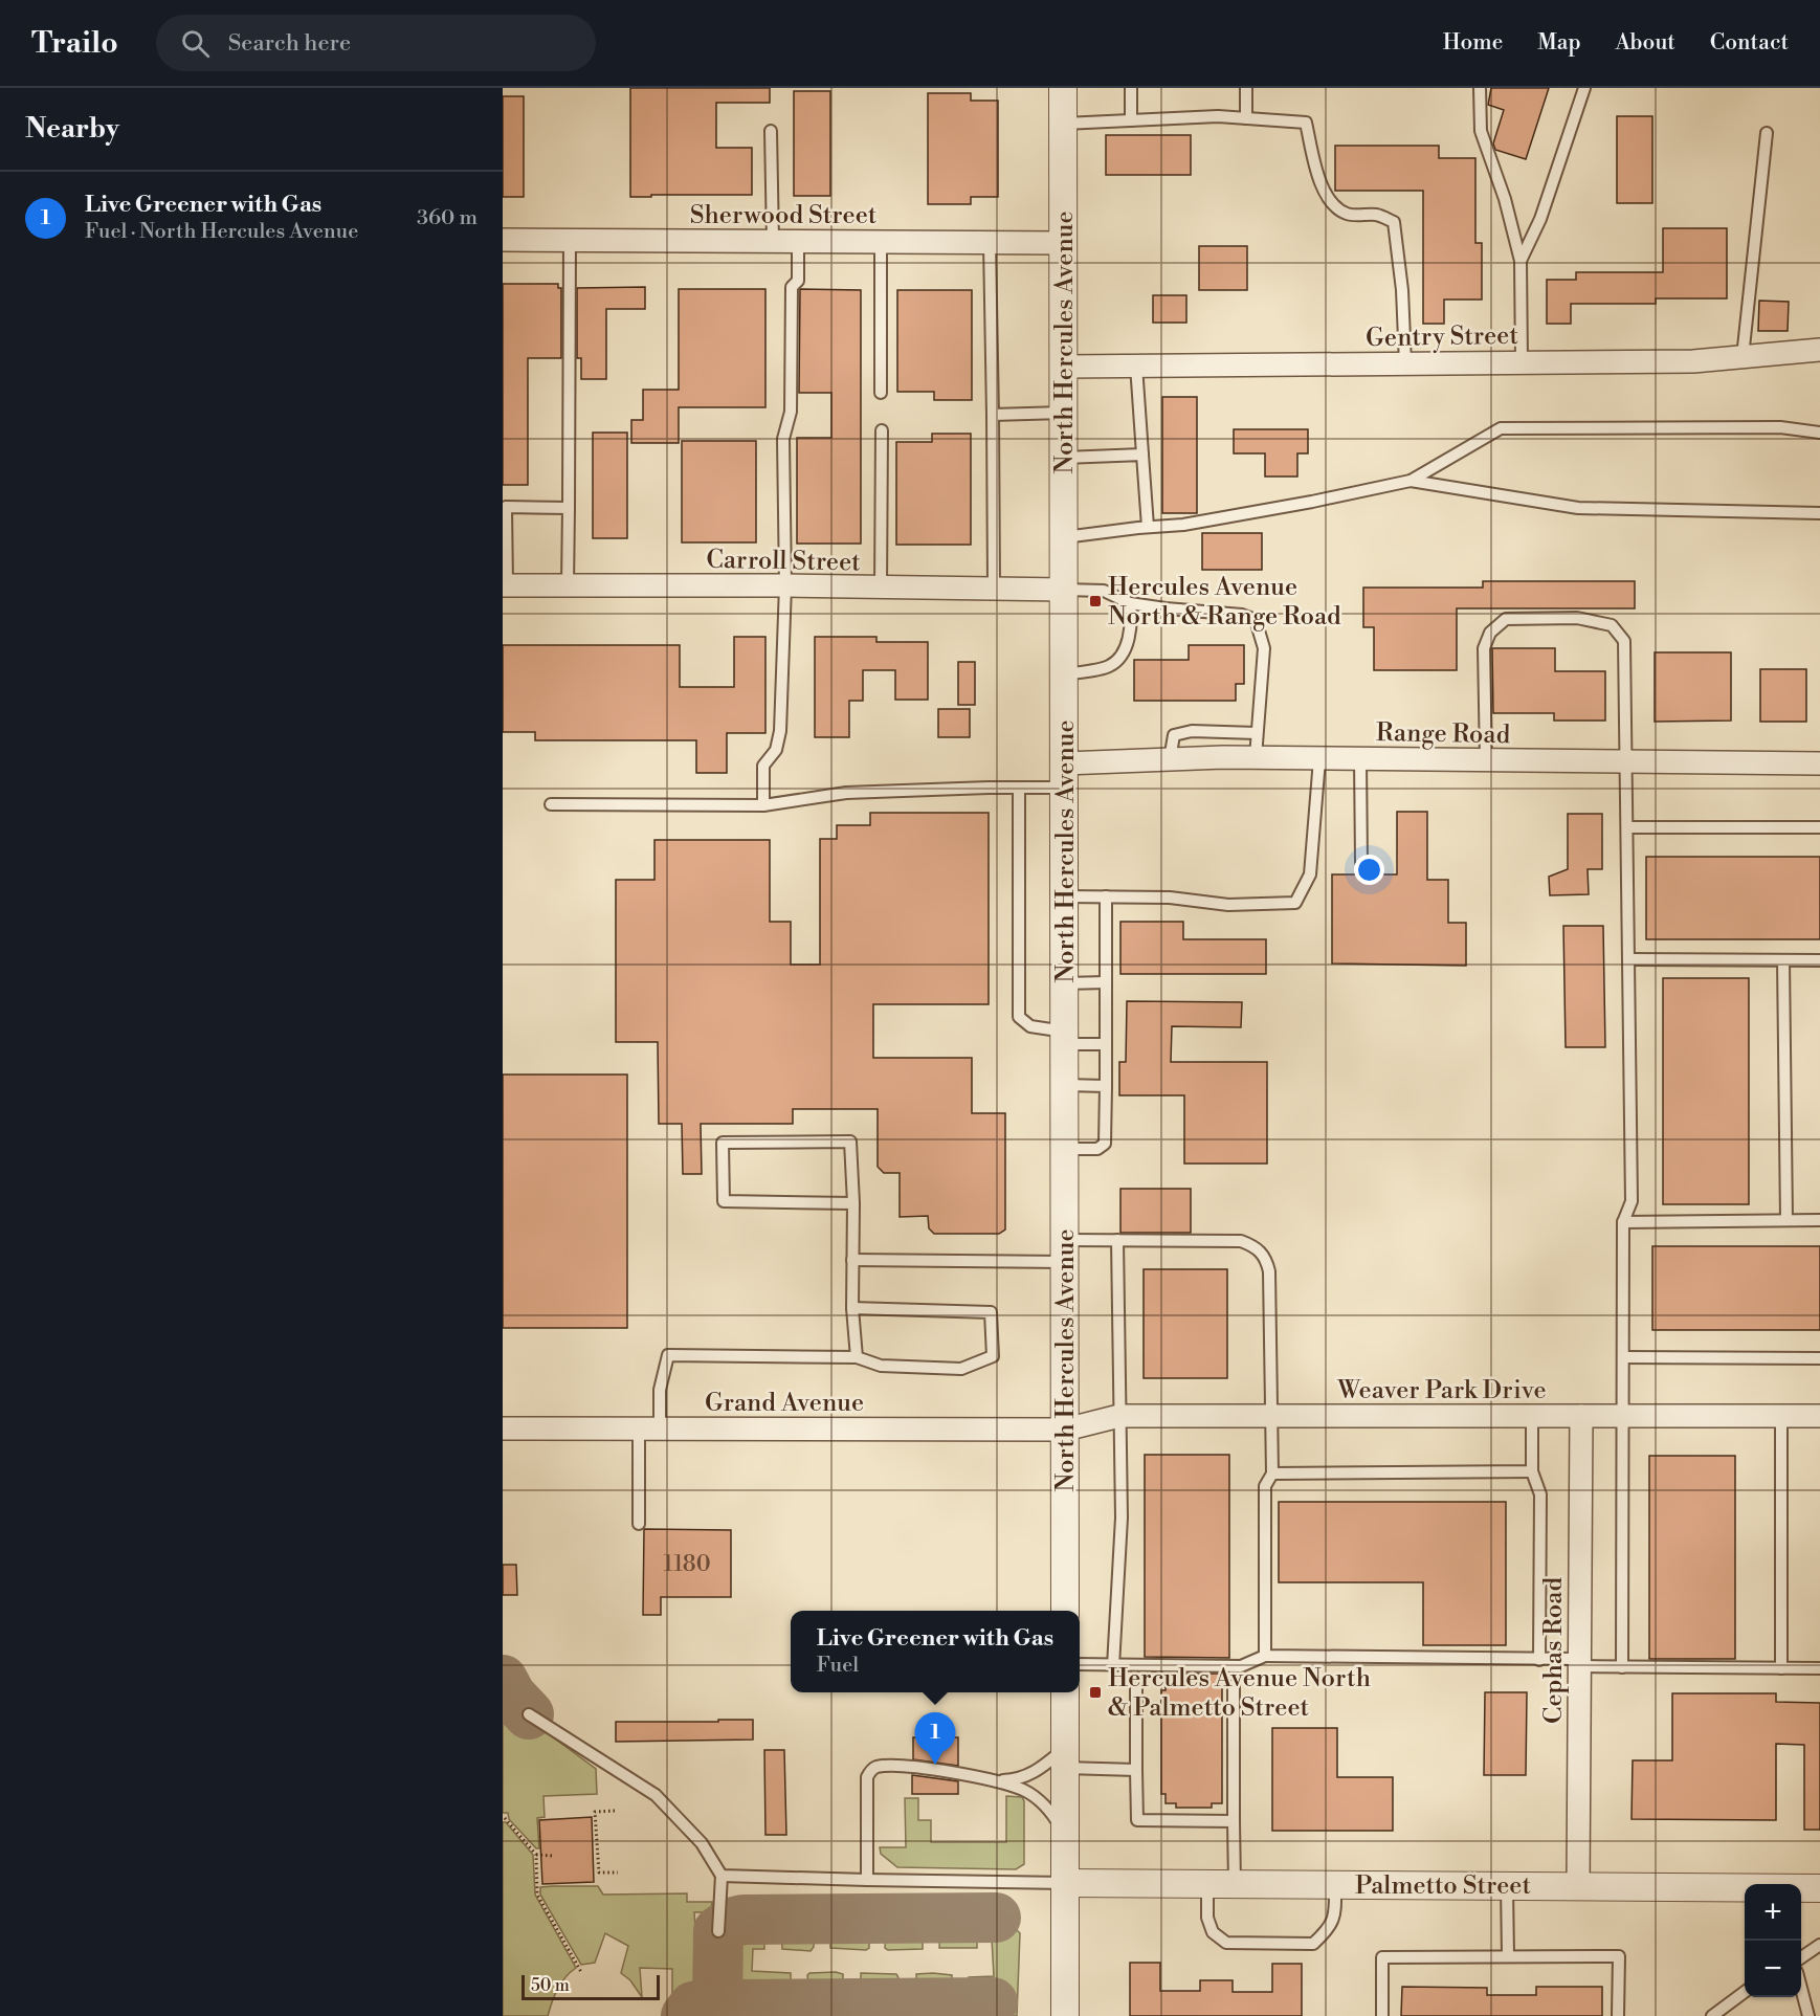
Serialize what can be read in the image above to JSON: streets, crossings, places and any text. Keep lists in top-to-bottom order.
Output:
{
  "streets": {
    "street": [
      "Sherwood Street",
      "Gentry Street",
      "North Hercules Avenue",
      "Carroll Street",
      "Range Road",
      "Weaver Park Drive",
      "Grand Avenue",
      "Cephas Road",
      "Palmetto Street"
    ]
  },
  "crossings": [
    ["Sherwood Street", "North Hercules Avenue"],
    ["Gentry Street", "North Hercules Avenue"],
    ["North Hercules Avenue", "Carroll Street"],
    ["North Hercules Avenue", "Range Road"],
    ["North Hercules Avenue", "Weaver Park Drive"],
    ["North Hercules Avenue", "Grand Avenue"],
    ["Weaver Park Drive", "Grand Avenue"],
    ["Weaver Park Drive", "Cephas Road"],
    ["Cephas Road", "Palmetto Street"]
  ],
  "places": {
    "transit": ["Hercules Avenue North & Range Road", "Hercules Avenue North & Palmetto Street"]
  },
  "house_numbers": ["1180"],
  "scale_bar": "50 m",
  "page": {
    "header": "Trailo",
    "search": "Search here",
    "nav": [
      "Home",
      "Map",
      "About",
      "Contact"
    ],
    "heading": "Nearby",
    "list": [
      {
        "mark": "1",
        "name": "Live Greener with Gas",
        "note": "Fuel · North Hercules Avenue",
        "value": "360 m"
      }
    ],
    "popup": ["Live Greener with Gas", "Fuel"],
    "pins": "1",
    "map_buttons": ["+", "−"],
    "scale": "50 m"
  }
}
